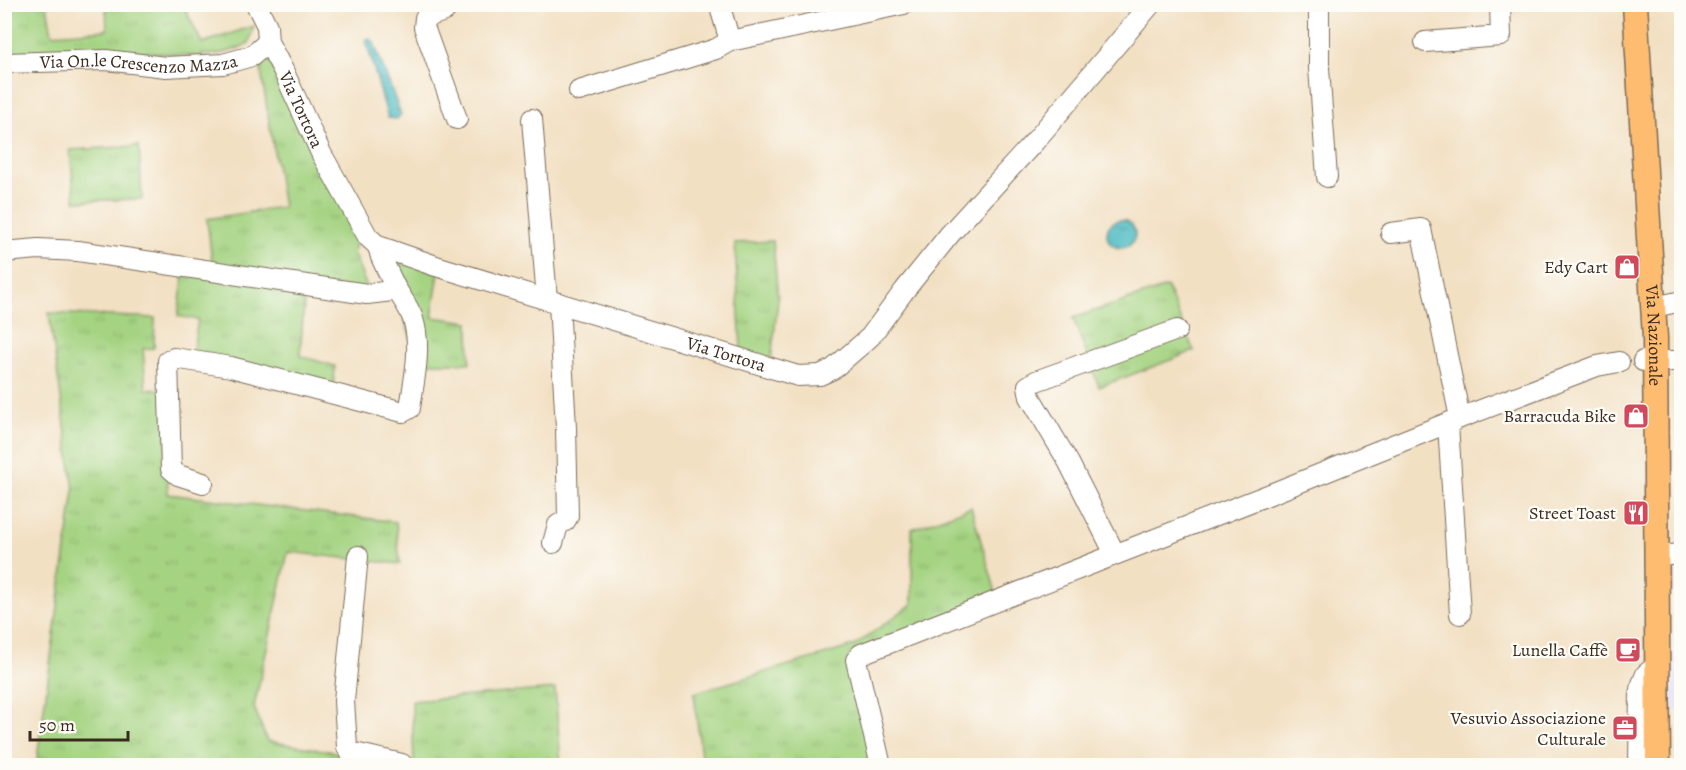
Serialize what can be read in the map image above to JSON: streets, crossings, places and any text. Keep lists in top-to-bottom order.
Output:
{
  "streets": {
    "main road": ["Via Nazionale"],
    "street": ["Via On.le Crescenzo Mazza", "Via Tortora"]
  },
  "crossings": [
    ["Via On.le Crescenzo Mazza", "Via Tortora"]
  ],
  "places": {
    "shop": ["Edy Cart", "Barracuda Bike"],
    "restaurant": ["Street Toast"],
    "cafe": ["Lunella Caffè"],
    "office": ["Vesuvio Associazione Culturale"]
  },
  "scale_bar": "50 m"
}
